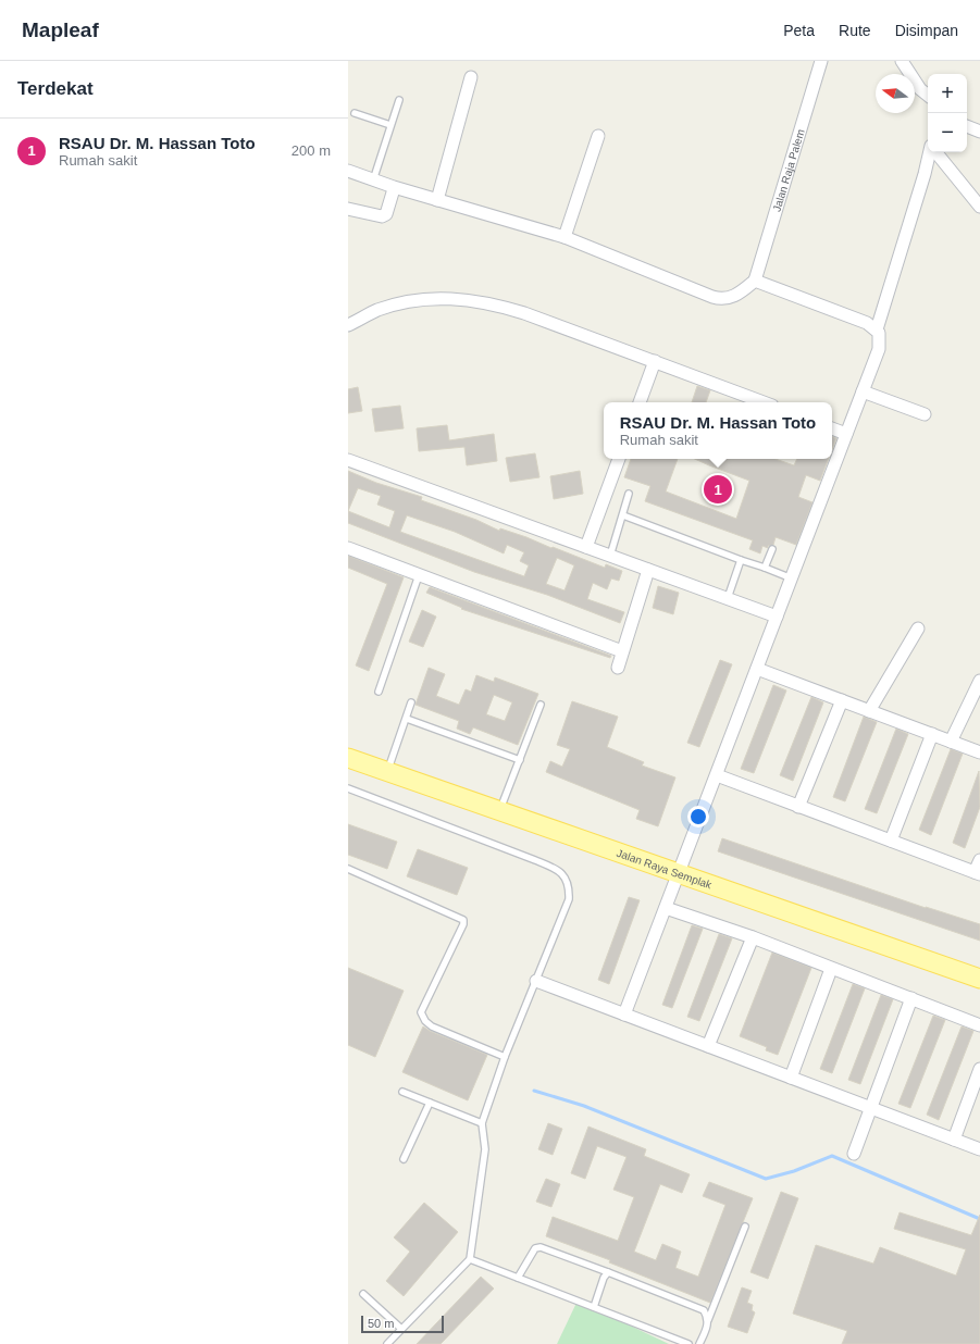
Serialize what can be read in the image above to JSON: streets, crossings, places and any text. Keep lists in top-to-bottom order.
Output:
{
  "streets": {
    "main road": ["Jalan Raya Semplak"],
    "street": ["Jalan Raja Palem"]
  },
  "scale_bar": "50 m",
  "north": "left",
  "page": {
    "header": "Mapleaf",
    "nav": ["Peta", "Rute", "Disimpan"],
    "heading": "Terdekat",
    "map_buttons": ["+", "−"],
    "list": [
      {
        "mark": "1",
        "name": "RSAU Dr. M. Hassan Toto",
        "note": "Rumah sakit",
        "value": "200 m"
      }
    ],
    "popup": ["RSAU Dr. M. Hassan Toto", "Rumah sakit"],
    "pins": "1",
    "scale": "50 m"
  }
}
